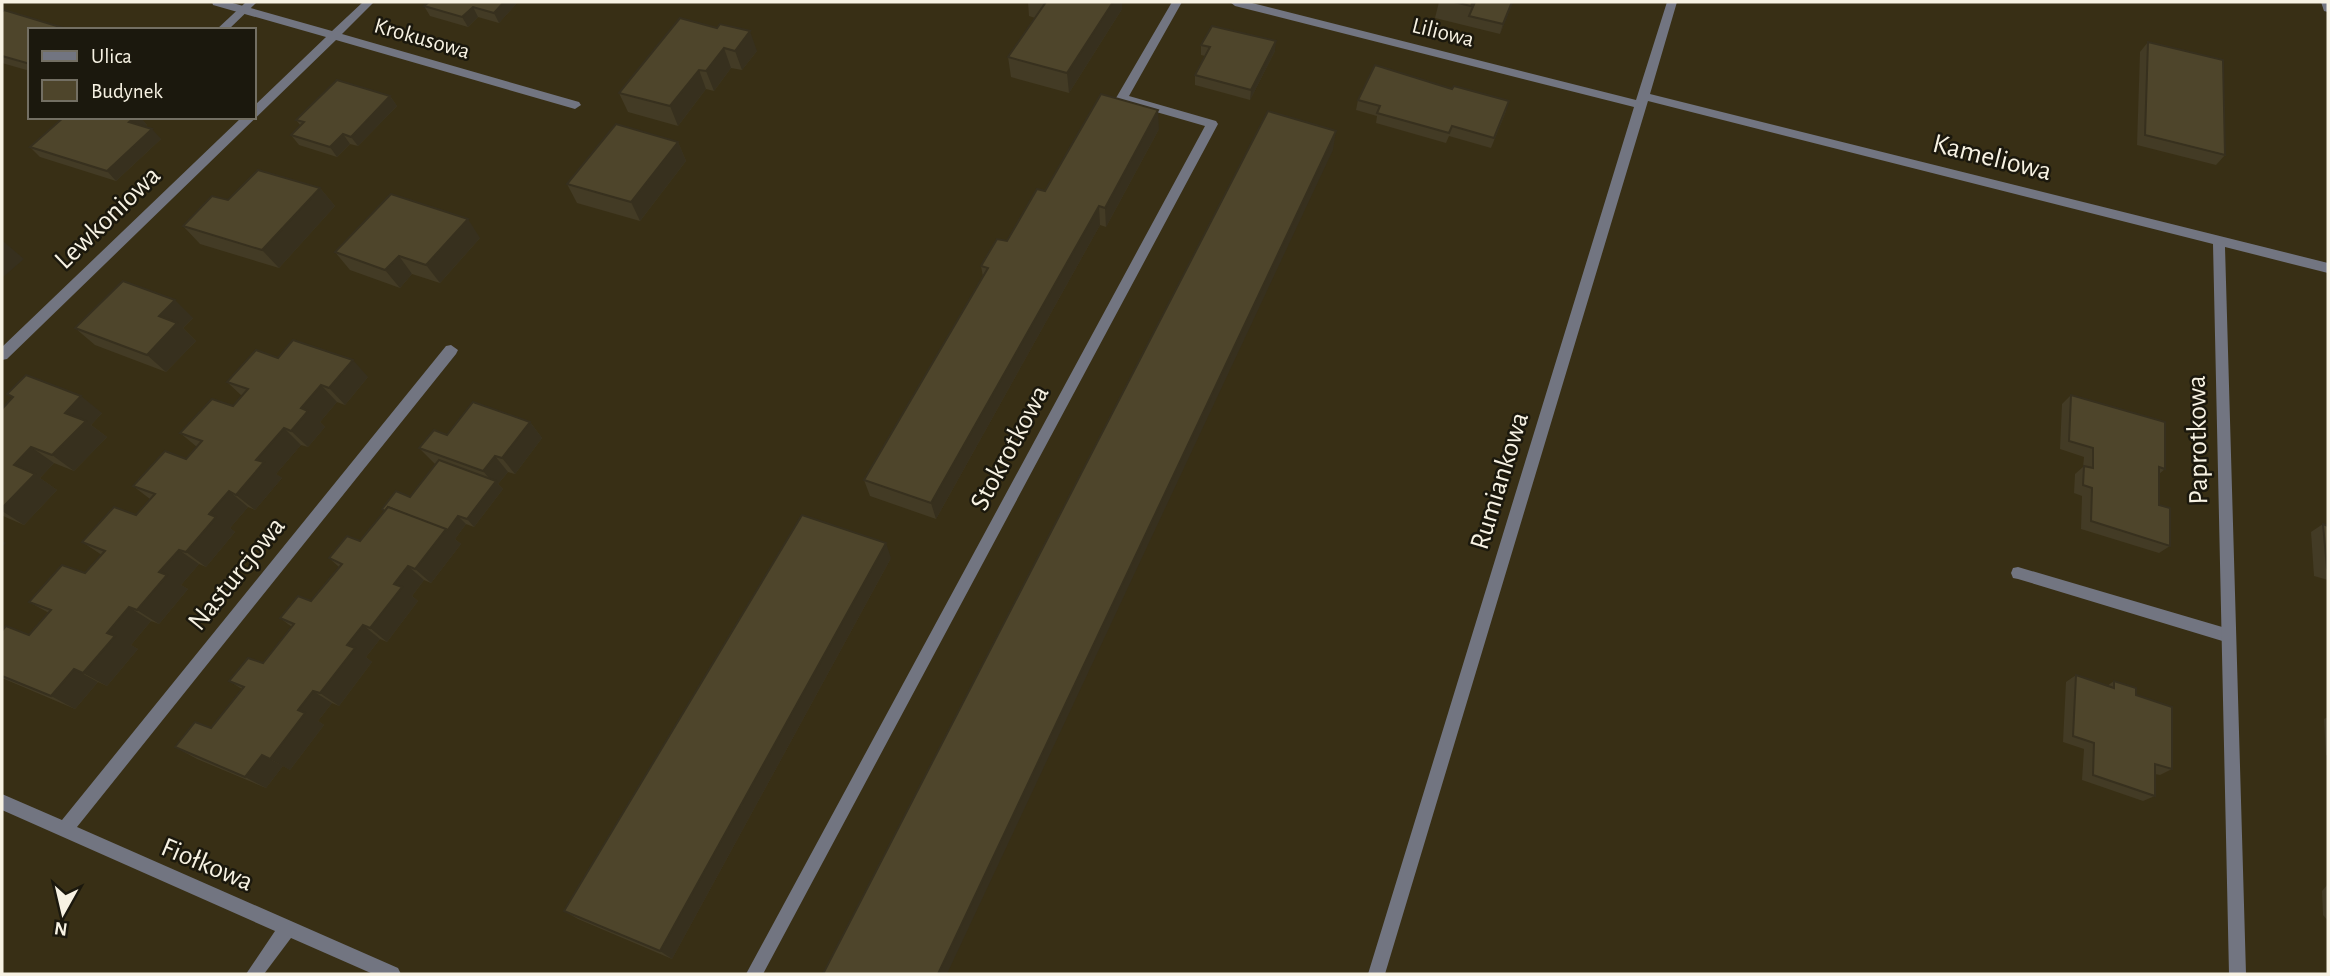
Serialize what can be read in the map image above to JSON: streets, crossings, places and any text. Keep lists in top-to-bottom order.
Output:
{
  "streets": {
    "street": [
      "Liliowa",
      "Krokusowa",
      "Kameliowa",
      "Lewkoniowa",
      "Paprotkowa",
      "Stokrotkowa",
      "Rumiankowa",
      "Nasturcjowa",
      "Fiołkowa"
    ]
  },
  "crossings": [
    ["Liliowa", "Kameliowa"],
    ["Liliowa", "Rumiankowa"],
    ["Kameliowa", "Paprotkowa"],
    ["Kameliowa", "Rumiankowa"],
    ["Nasturcjowa", "Fiołkowa"]
  ],
  "legend": ["Ulica", "Budynek"],
  "north": "bottom"
}
